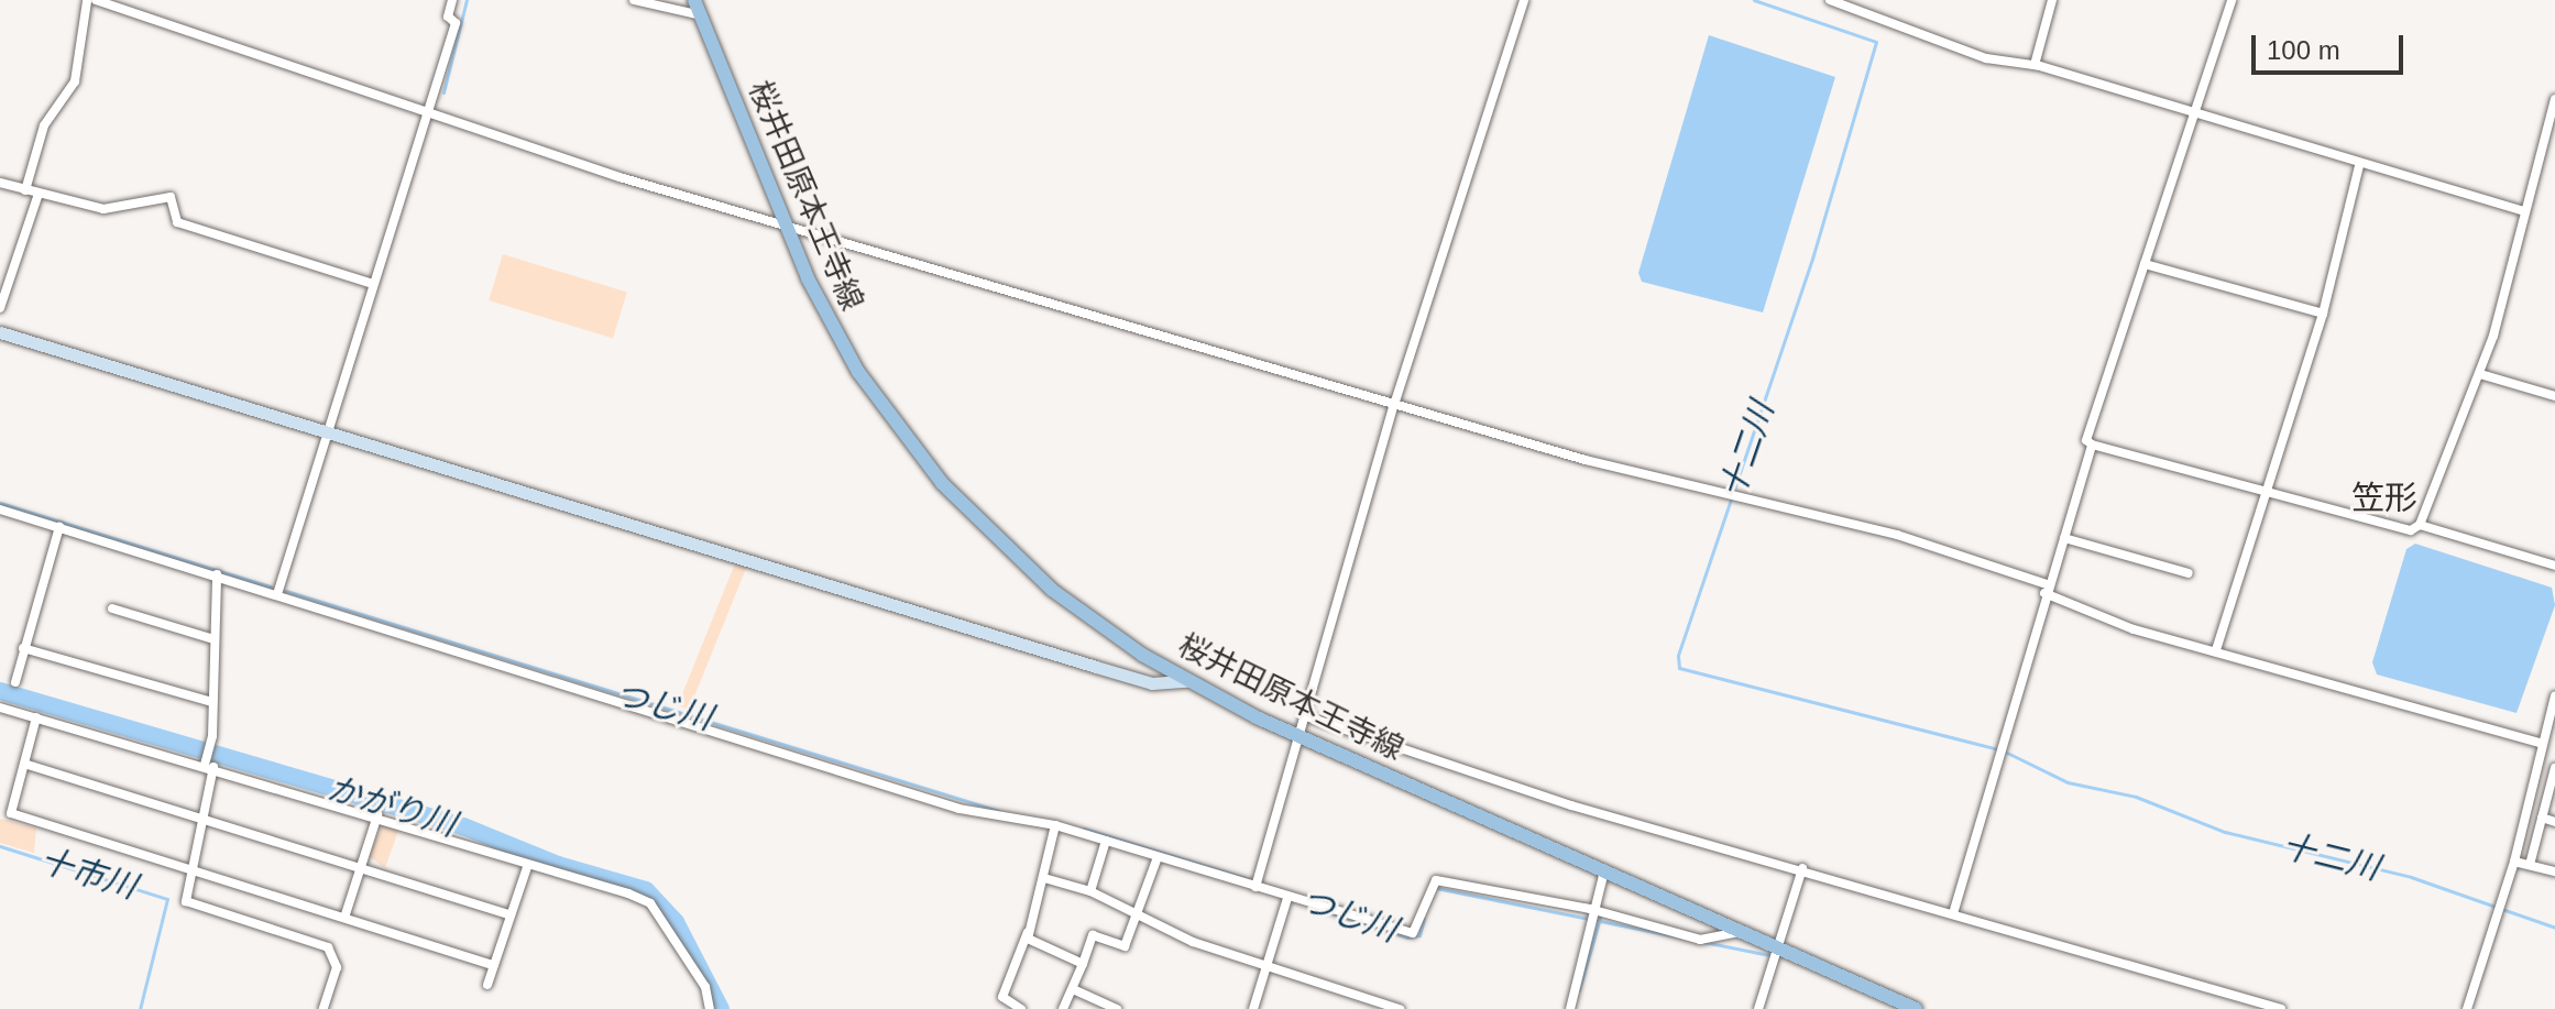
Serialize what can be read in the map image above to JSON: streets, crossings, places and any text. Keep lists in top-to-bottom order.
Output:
{
  "streets": {
    "main road": ["桜井田原本王寺線"]
  },
  "districts": ["笠形"],
  "water": [
    "十二川",
    "つじ川",
    "かがり川",
    "十市川"
  ],
  "scale_bar": "100 m"
}
